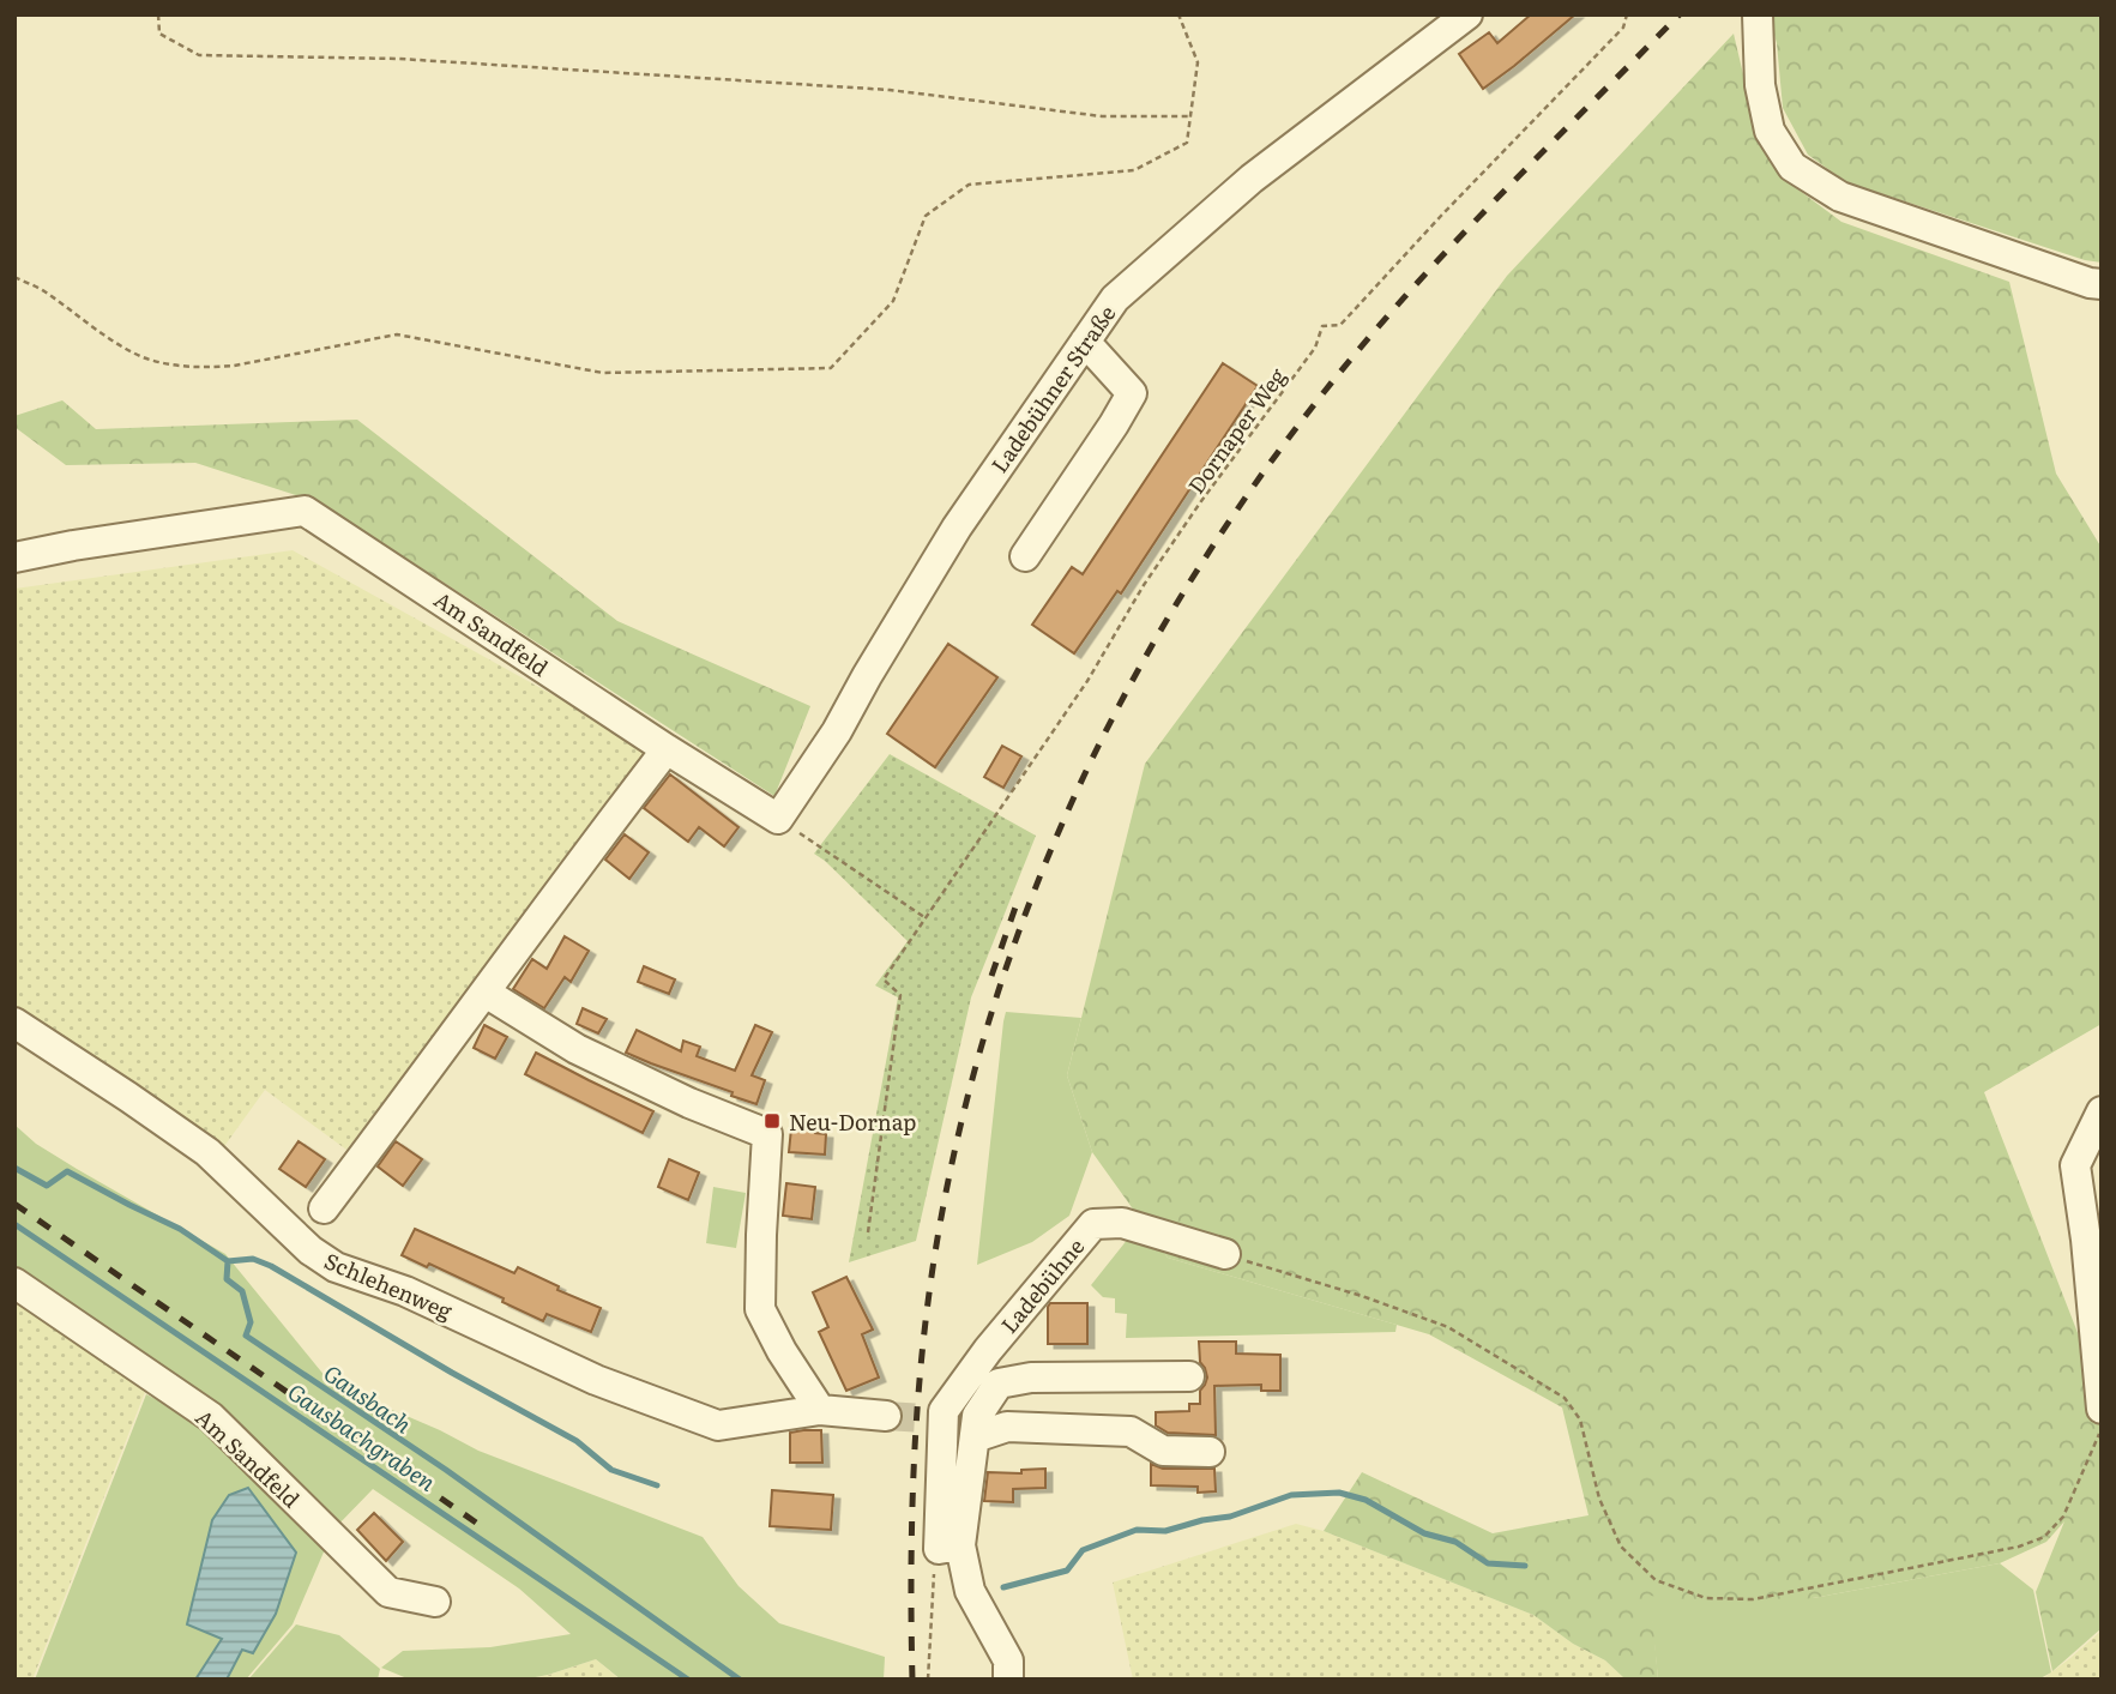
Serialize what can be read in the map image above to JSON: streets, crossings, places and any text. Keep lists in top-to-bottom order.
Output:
{
  "streets": {
    "street": [
      "Ladebühner Straße",
      "Am Sandfeld",
      "Schlehenweg",
      "Ladebühne"
    ],
    "path": ["Dornaper Weg"]
  },
  "crossings": [
    ["Ladebühner Straße", "Am Sandfeld"]
  ],
  "water": ["Gausbach", "Gausbachgraben"],
  "places": {
    "transit": ["Neu-Dornap"]
  }
}
